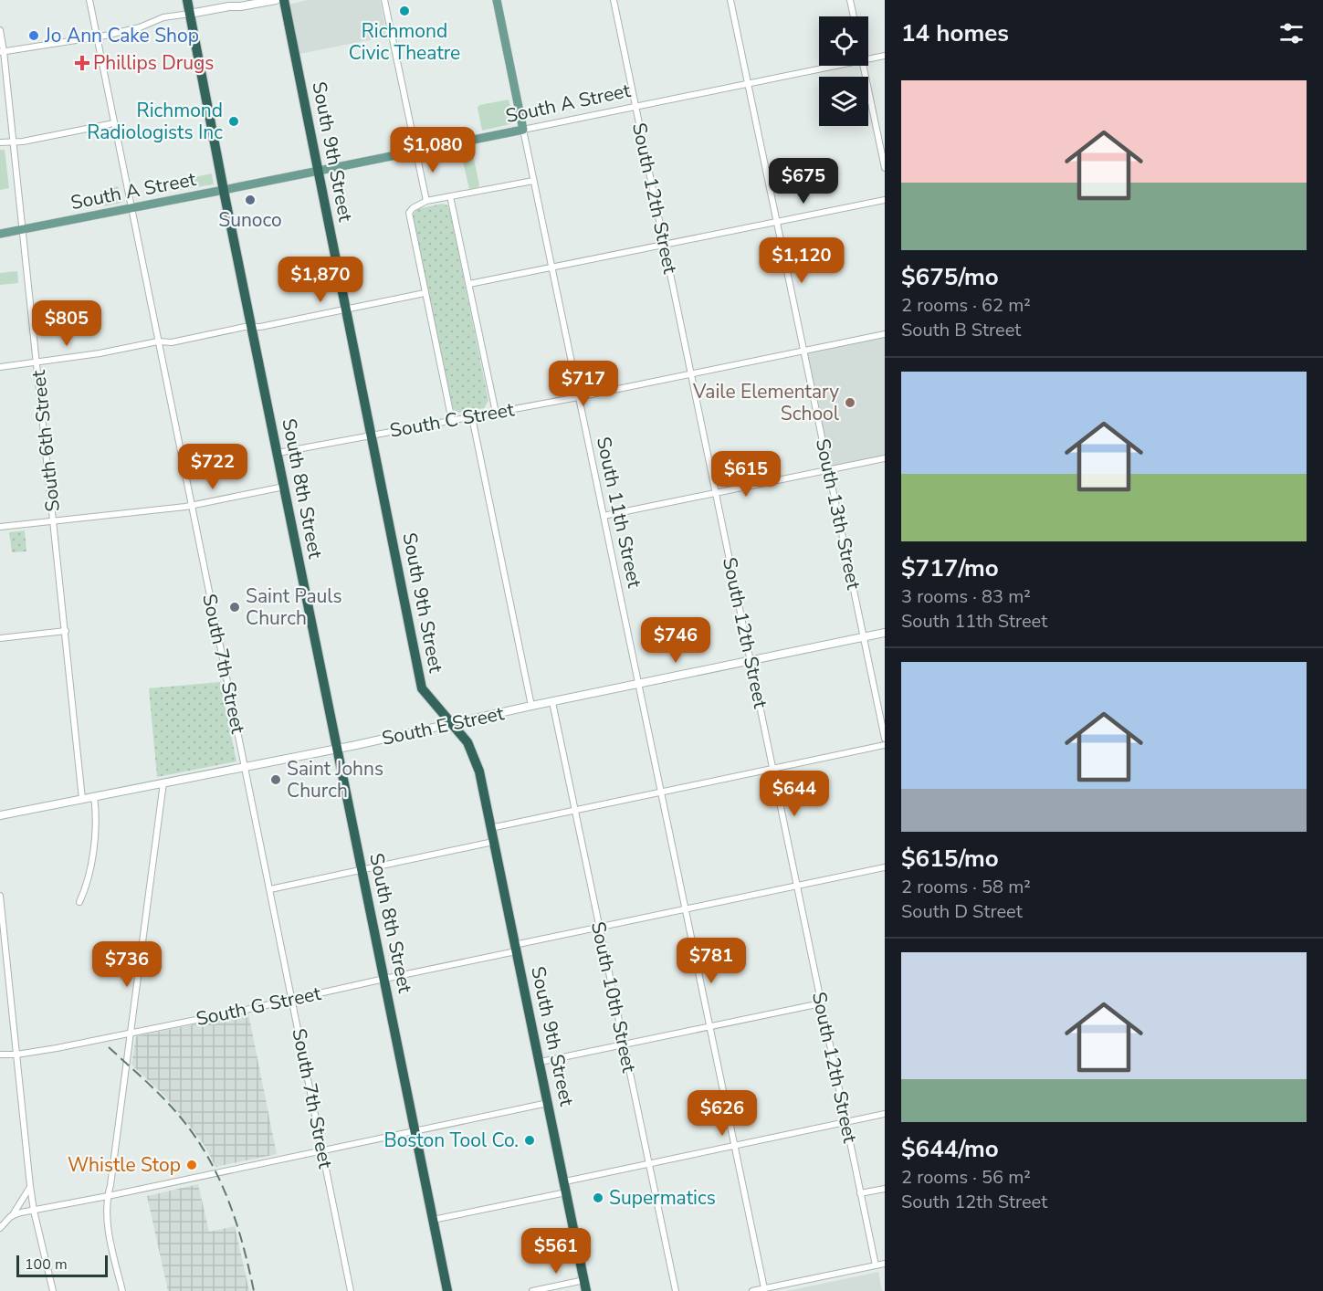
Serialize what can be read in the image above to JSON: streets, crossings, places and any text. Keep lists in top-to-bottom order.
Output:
{
  "streets": {
    "highway": ["South 9th Street", "South 8th Street"],
    "main road": ["South A Street", "South 11th Street"],
    "street": [
      "South 12th Street",
      "South C Street",
      "South 6th Street",
      "South 13th Street",
      "South 7th Street",
      "South E Street",
      "South 10th Street",
      "South G Street"
    ]
  },
  "crossings": [
    ["South A Street", "South 9th Street"],
    ["South A Street", "South 12th Street"],
    ["South A Street", "South 6th Street"],
    ["South A Street", "South 8th Street"],
    ["South A Street", "South 11th Street"],
    ["South A Street", "South 13th Street"],
    ["South A Street", "South 7th Street"],
    ["South 9th Street", "South C Street"],
    ["South 9th Street", "South E Street"],
    ["South 9th Street", "South G Street"],
    ["South 12th Street", "South C Street"],
    ["South 12th Street", "South E Street"],
    ["South 12th Street", "South G Street"],
    ["South C Street", "South 8th Street"],
    ["South C Street", "South 11th Street"],
    ["South C Street", "South 13th Street"],
    ["South 6th Street", "South E Street"],
    ["South 8th Street", "South E Street"],
    ["South 8th Street", "South G Street"],
    ["South 11th Street", "South E Street"],
    ["South 11th Street", "South G Street"],
    ["South 13th Street", "South E Street"],
    ["South 7th Street", "South E Street"],
    ["South 7th Street", "South G Street"],
    ["South E Street", "South 10th Street"],
    ["South 10th Street", "South G Street"]
  ],
  "places": {
    "other": [
      "Richmond Civic Theatre",
      "Jo Ann Cake Shop",
      "Richmond Radiologists Inc",
      "Sunoco",
      "Vaile Elementary School",
      "Saint Pauls Church",
      "Saint Johns Church",
      "Boston Tool Co.",
      "Whistle Stop",
      "Supermatics"
    ],
    "health": ["Phillips Drugs"]
  },
  "scale_bar": "100 m",
  "page": {
    "heading": "14 homes",
    "list": [
      {
        "name": "$675/mo",
        "note": "2 rooms · 62 m² · South B Street"
      },
      {
        "name": "$717/mo",
        "note": "3 rooms · 83 m² · South 11th Street"
      },
      {
        "name": "$615/mo",
        "note": "2 rooms · 58 m² · South D Street"
      },
      {
        "name": "$644/mo",
        "note": "2 rooms · 56 m² · South 12th Street"
      }
    ],
    "price": [
      "$1,080",
      "$675",
      "$1,120",
      "$1,870",
      "$805",
      "$717",
      "$722",
      "$615",
      "$746",
      "$644",
      "$781",
      "$736",
      "$626",
      "$561"
    ],
    "scale": "100 m"
  }
}
